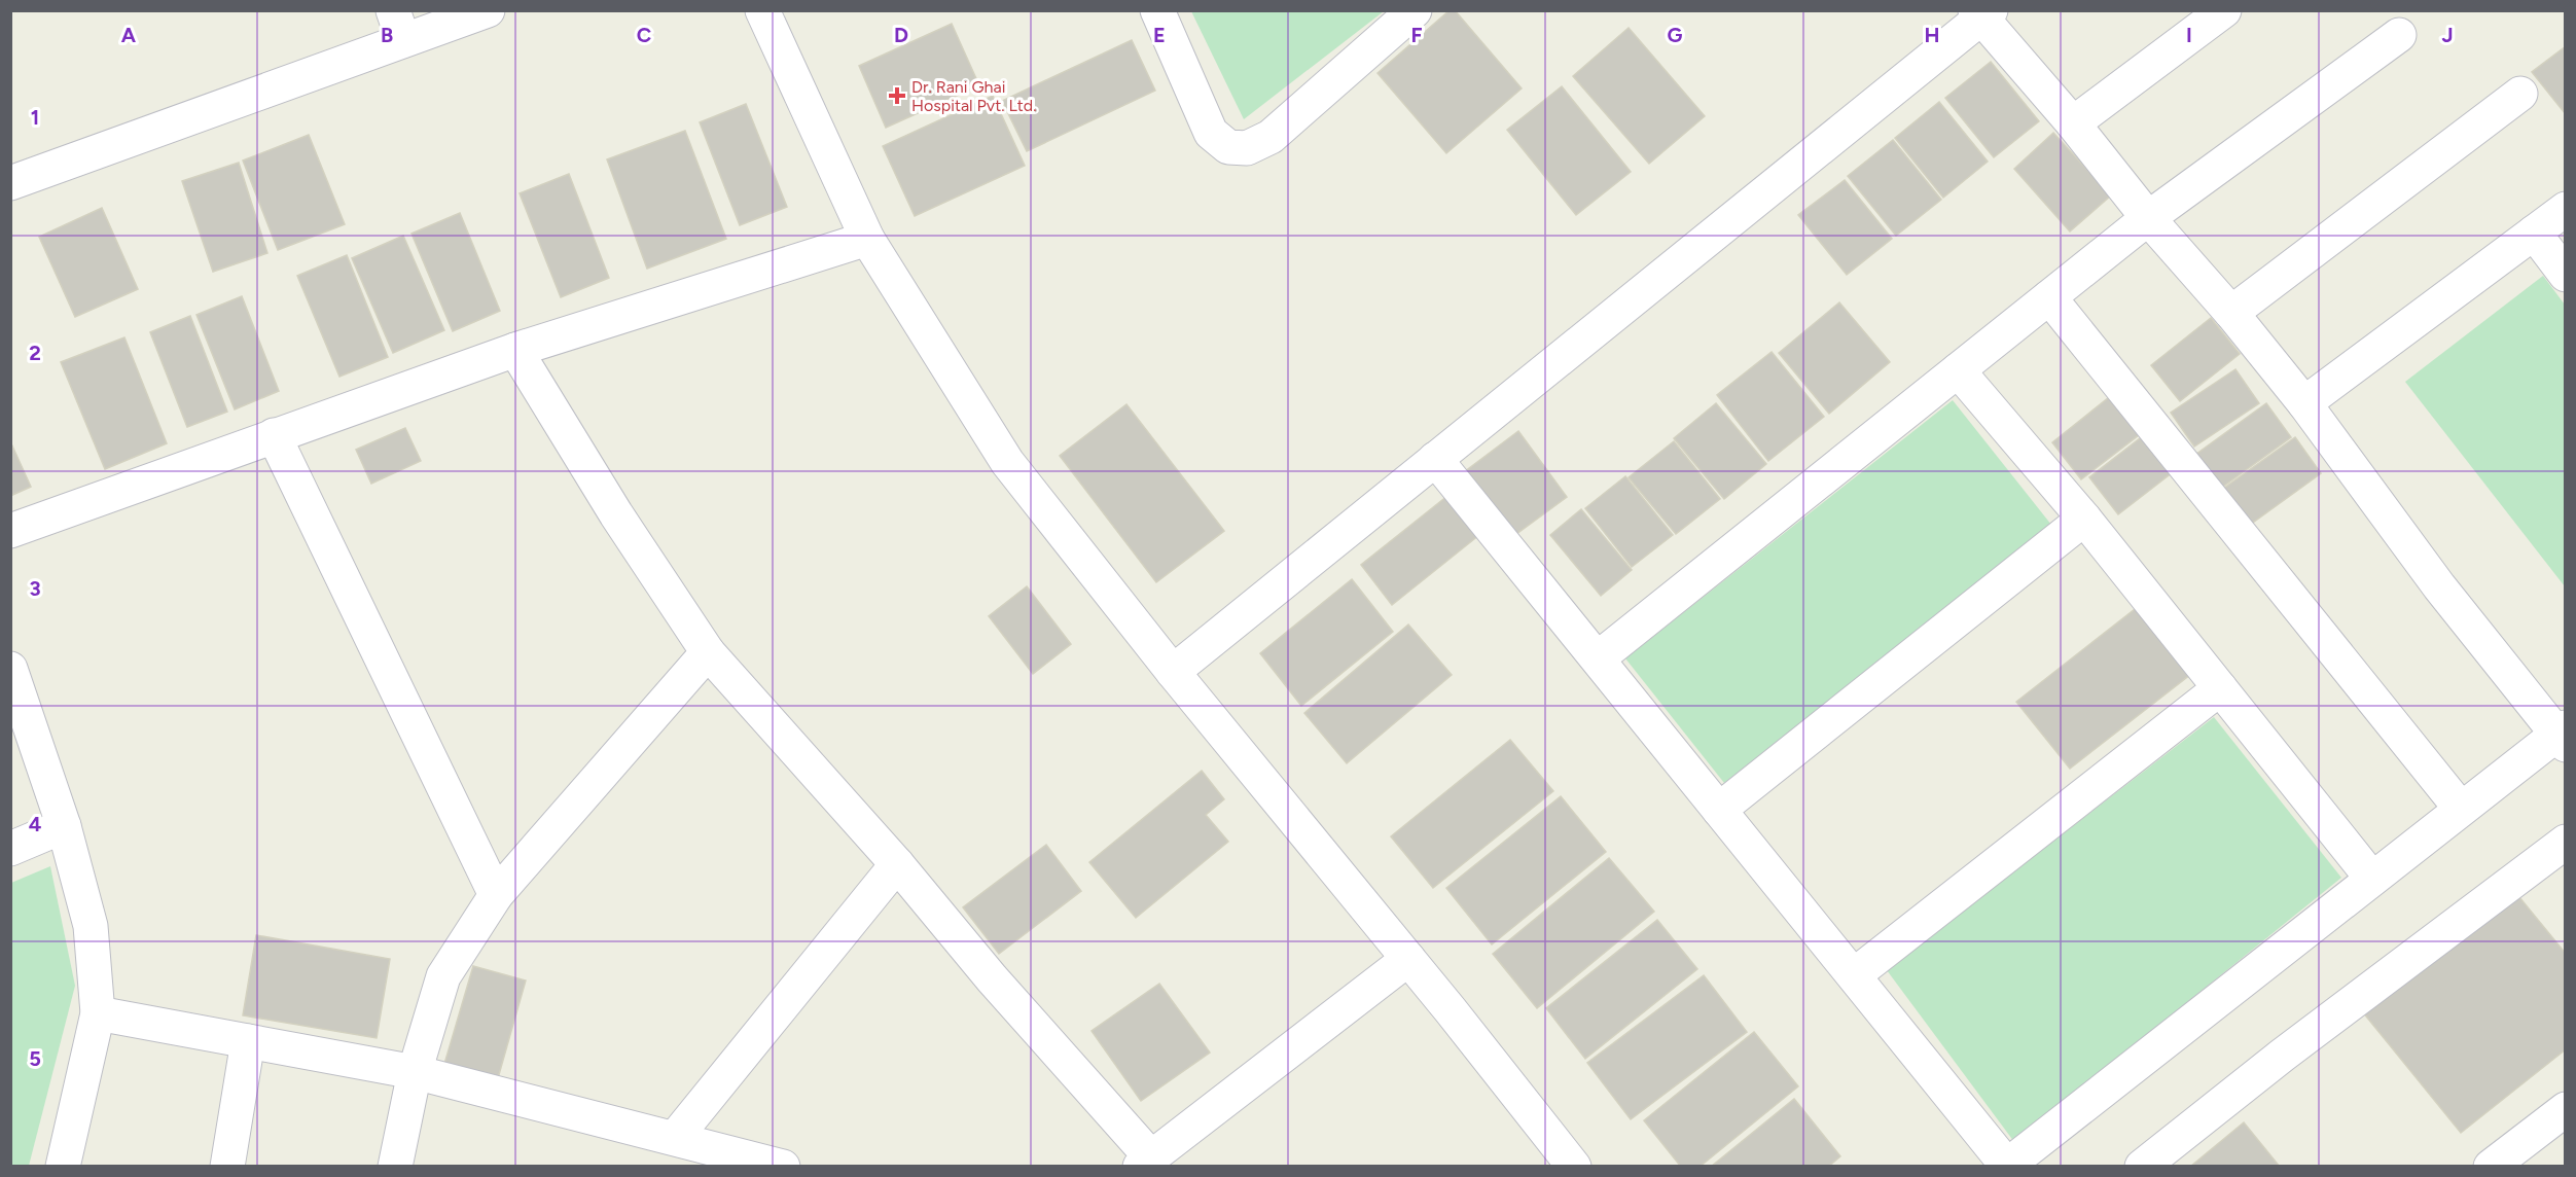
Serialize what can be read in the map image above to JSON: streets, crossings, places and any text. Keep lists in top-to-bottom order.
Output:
{
  "places": {
    "health": ["Dr. Rani Ghai Hospital Pvt. Ltd."]
  },
  "grid": {
    "columns": [
      "A",
      "B",
      "C",
      "D",
      "E",
      "F",
      "G",
      "H",
      "I",
      "J"
    ],
    "rows": [
      "1",
      "2",
      "3",
      "4",
      "5"
    ]
  }
}
